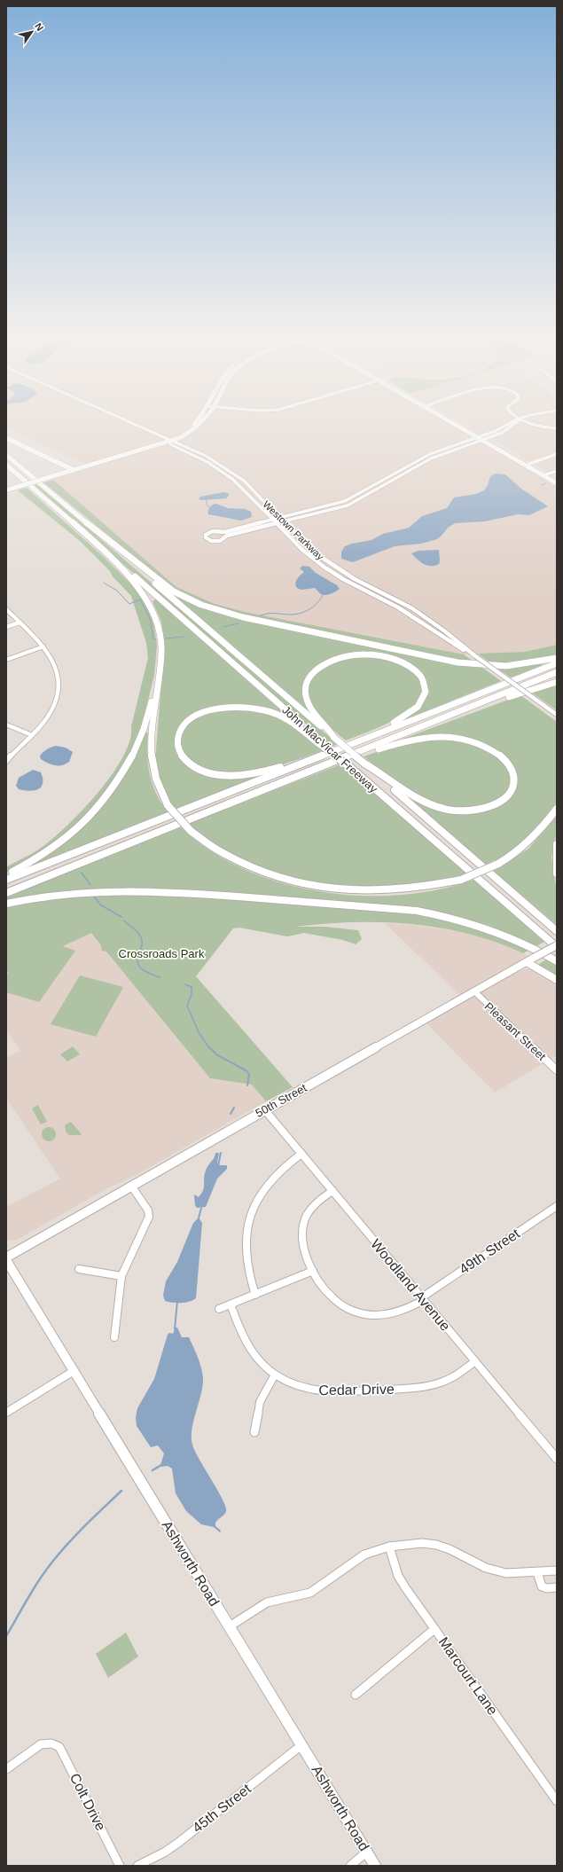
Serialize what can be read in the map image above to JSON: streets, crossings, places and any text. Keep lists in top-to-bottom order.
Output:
{
  "streets": {
    "highway": ["John MacVicar Freeway"],
    "main road": ["50th Street", "Ashworth Road"],
    "street": [
      "Westown Parkway",
      "Pleasant Street",
      "49th Street",
      "Woodland Avenue",
      "Cedar Drive",
      "Marcourt Lane",
      "Colt Drive",
      "45th Street"
    ]
  },
  "crossings": [
    ["John MacVicar Freeway", "50th Street"],
    ["Pleasant Street", "50th Street"],
    ["50th Street", "Woodland Avenue"],
    ["49th Street", "Woodland Avenue"],
    ["Woodland Avenue", "Cedar Drive"],
    ["Ashworth Road", "45th Street"]
  ],
  "parks": ["Crossroads Park"],
  "north": "top right"
}
